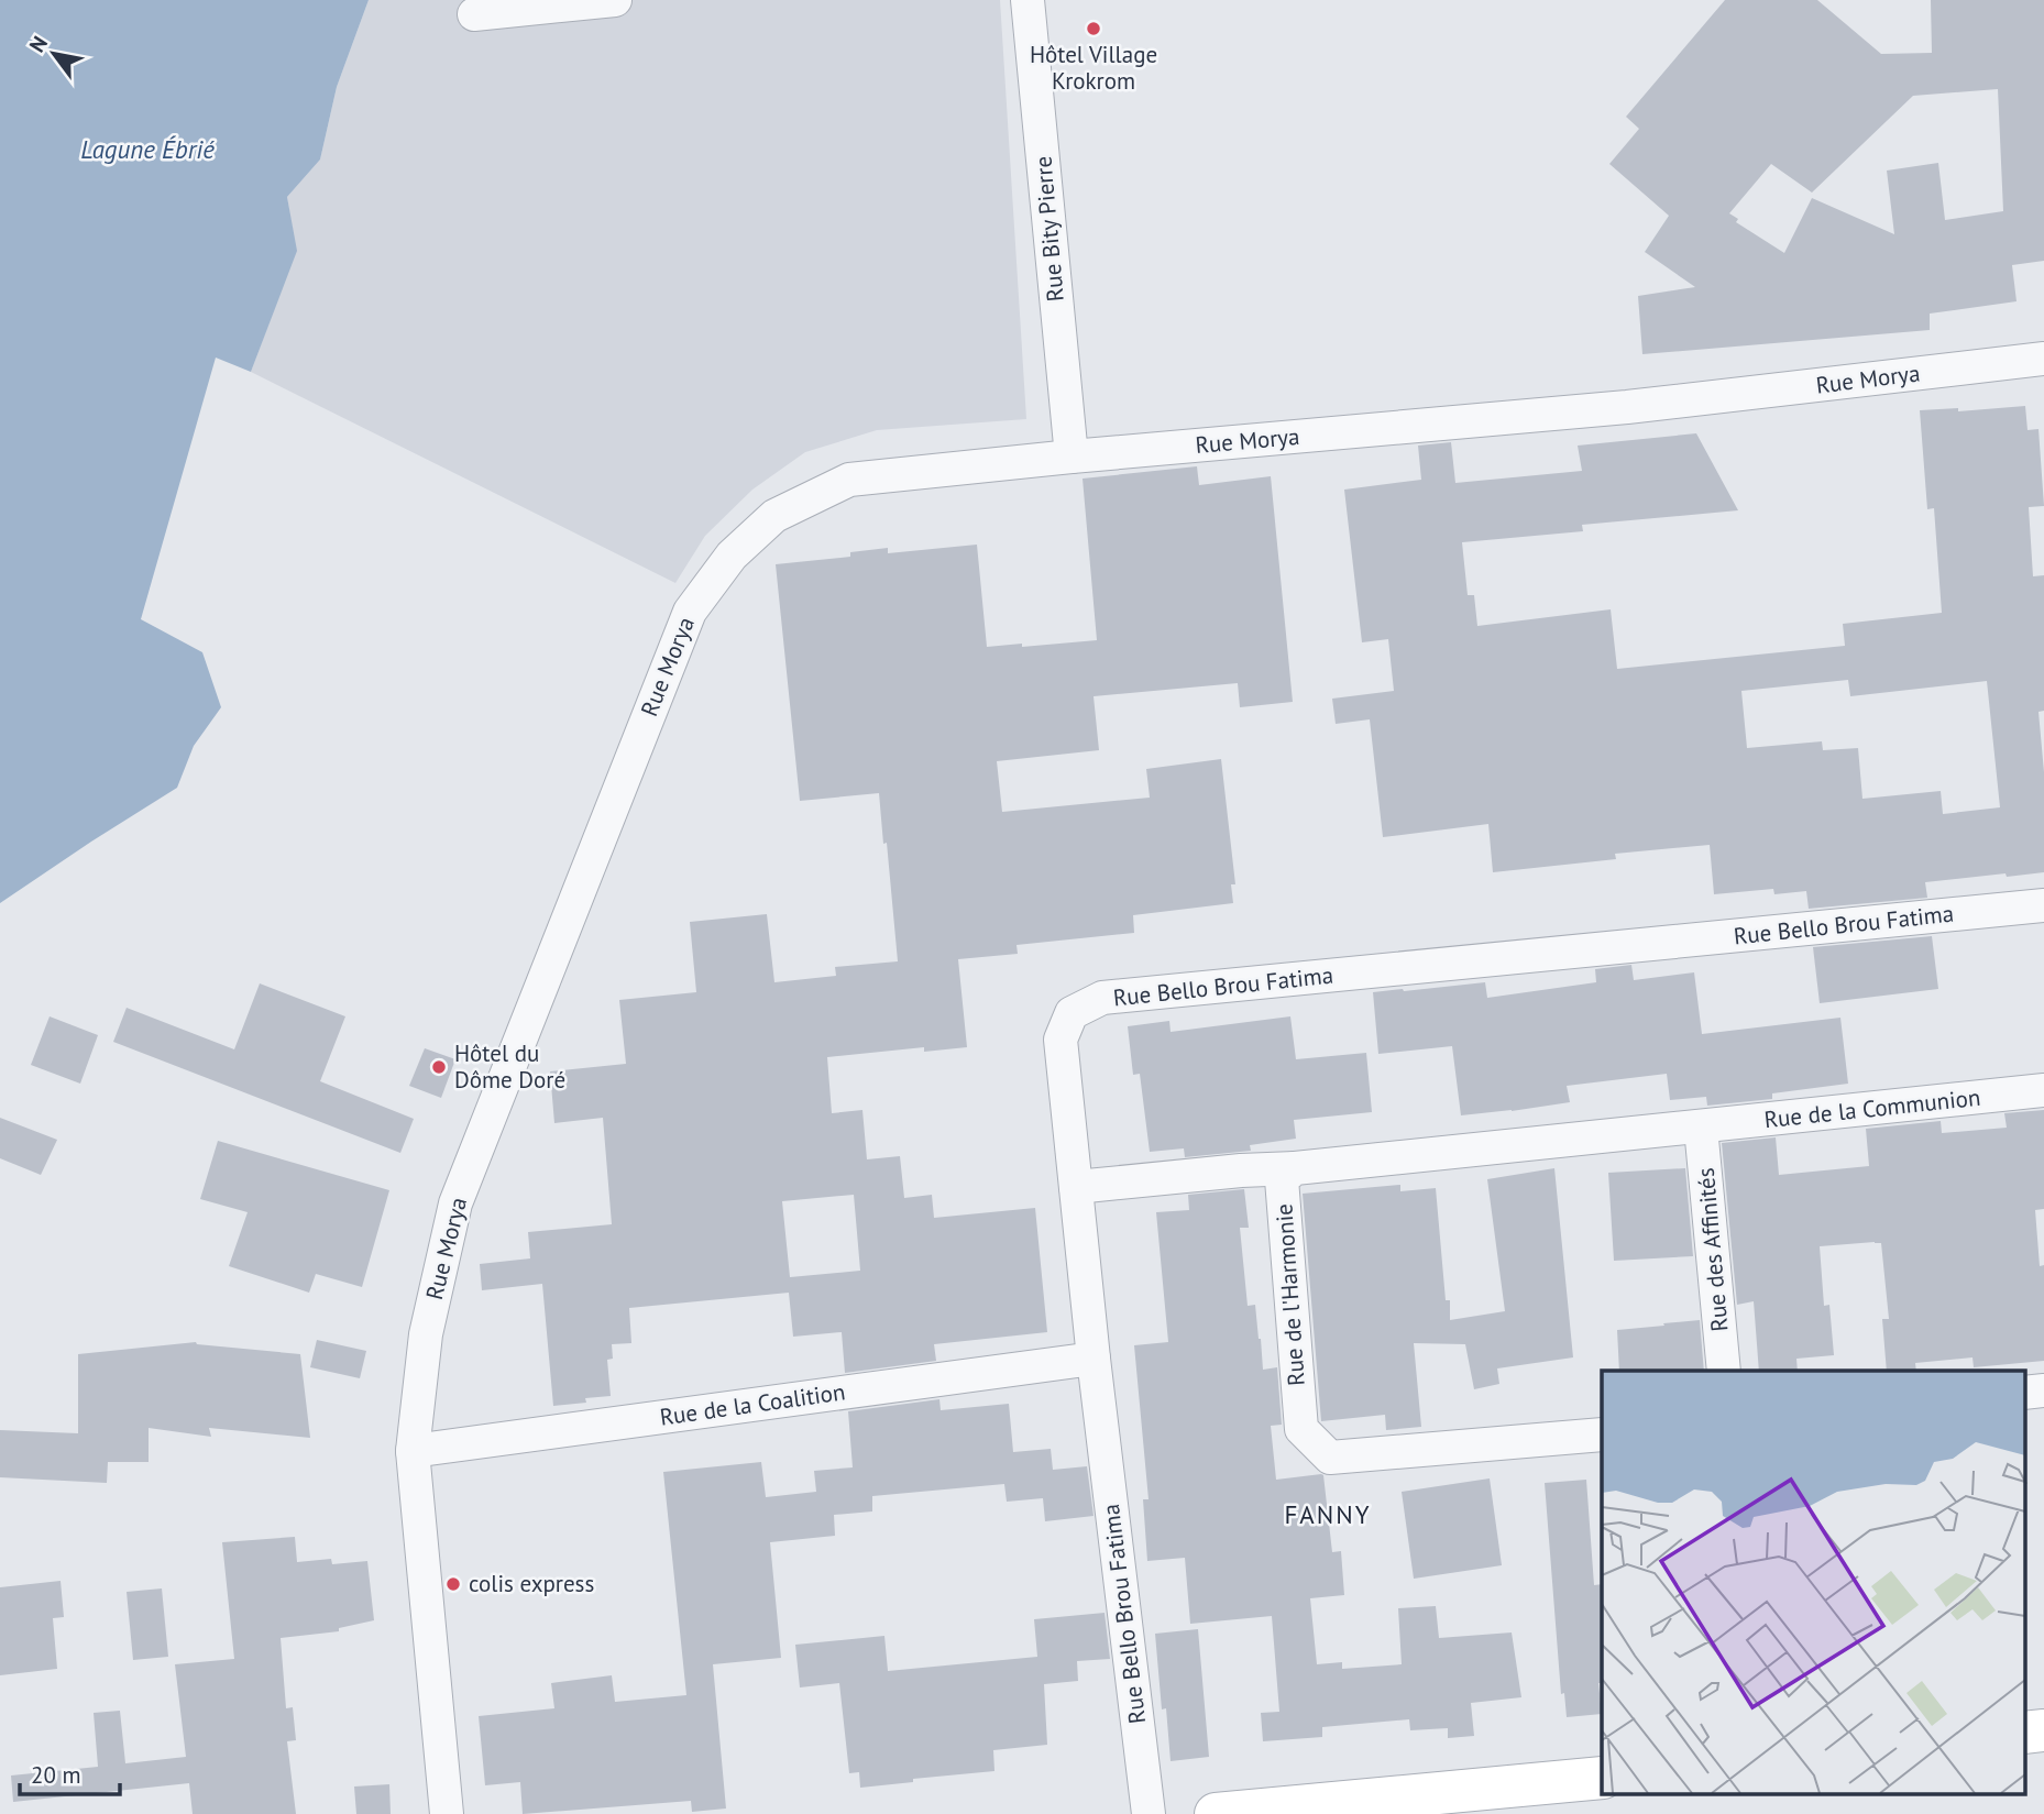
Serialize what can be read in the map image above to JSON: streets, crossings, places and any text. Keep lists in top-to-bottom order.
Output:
{
  "streets": {
    "street": [
      "Rue Bity Pierre",
      "Rue Morya",
      "Rue Bello Brou Fatima",
      "Rue de la Communion",
      "Rue des Affinités",
      "Rue de l'Harmonie",
      "Rue de la Coalition"
    ]
  },
  "crossings": [
    ["Rue Bity Pierre", "Rue Morya"],
    ["Rue Morya", "Rue de la Coalition"],
    ["Rue Bello Brou Fatima", "Rue de la Coalition"],
    ["Rue de la Communion", "Rue des Affinités"]
  ],
  "districts": ["FANNY"],
  "water": ["Lagune Ébrié"],
  "places": ["Hôtel Village Krokrom", "Hôtel du Dôme Doré", "colis express"],
  "scale_bar": "20 m",
  "north": "top left"
}
